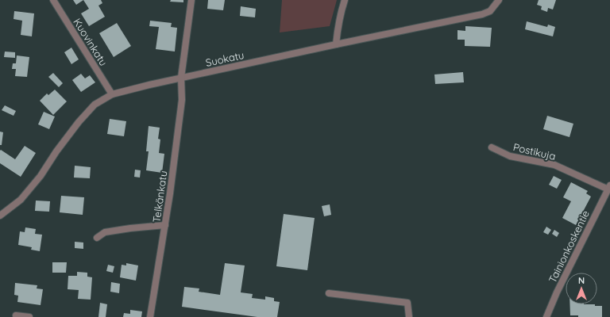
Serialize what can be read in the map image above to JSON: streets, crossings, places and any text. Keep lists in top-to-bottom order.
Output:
{
  "streets": {
    "street": [
      "Kuovinkatu",
      "Suokatu",
      "Postikuja",
      "Telkänkatu",
      "Tainionkoskentie"
    ]
  },
  "crossings": [
    ["Kuovinkatu", "Suokatu"],
    ["Suokatu", "Telkänkatu"],
    ["Postikuja", "Tainionkoskentie"]
  ],
  "north": "top"
}
